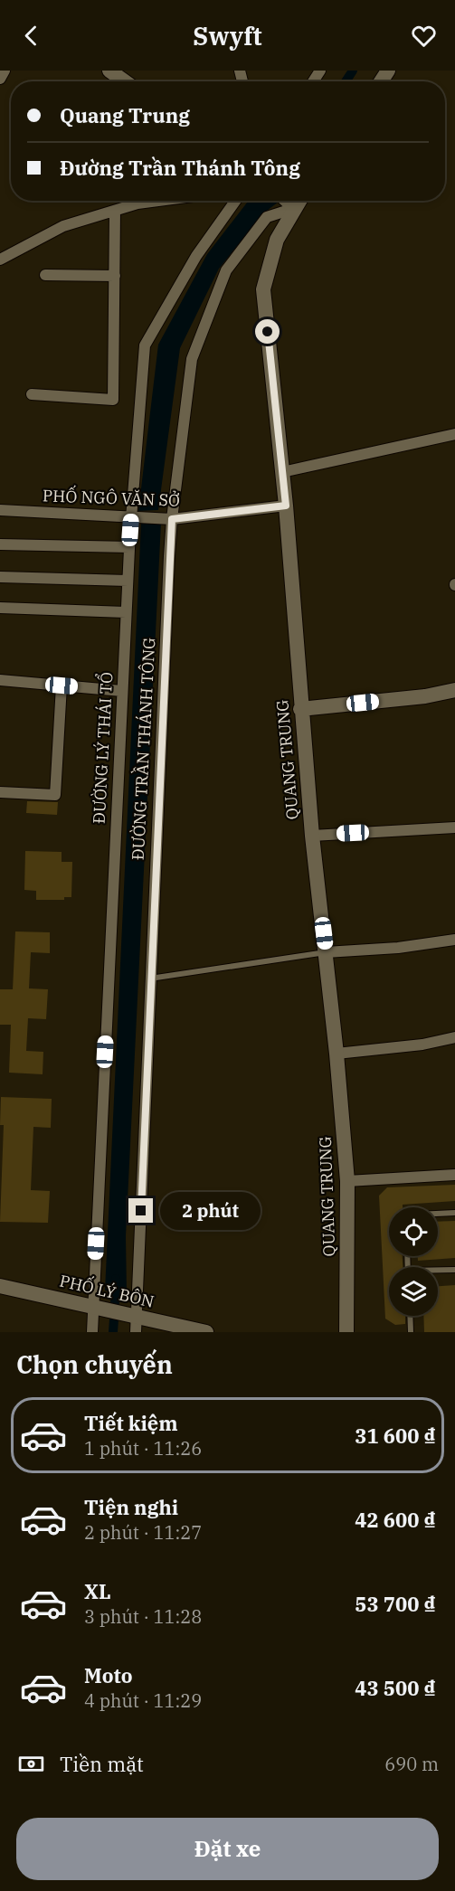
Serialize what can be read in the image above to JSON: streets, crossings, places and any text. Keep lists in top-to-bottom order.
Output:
{
  "streets": {
    "main road": ["QUANG TRUNG", "PHỐ LÝ BÔN"],
    "street": ["PHỐ NGÔ VĂN SỞ", "ĐƯỜNG LÝ THÁI TỔ", "ĐƯỜNG TRẦN THÁNH TÔNG"]
  },
  "crossings": [
    ["PHỐ NGÔ VĂN SỞ", "ĐƯỜNG LÝ THÁI TỔ"],
    ["PHỐ NGÔ VĂN SỞ", "ĐƯỜNG TRẦN THÁNH TÔNG"],
    ["PHỐ NGÔ VĂN SỞ", "QUANG TRUNG"],
    ["ĐƯỜNG LÝ THÁI TỔ", "PHỐ LÝ BÔN"],
    ["ĐƯỜNG TRẦN THÁNH TÔNG", "PHỐ LÝ BÔN"]
  ],
  "page": {
    "header": "Swyft",
    "banner": ["Quang Trung", "Đường Trần Thánh Tông"],
    "bubble": "2 phút",
    "heading": "Chọn chuyến",
    "list": [
      {
        "name": "Tiết kiệm",
        "note": "1 phút · 11:26",
        "value": "31 600 ₫"
      },
      {
        "name": "Tiện nghi",
        "note": "2 phút · 11:27",
        "value": "42 600 ₫"
      },
      {
        "name": "XL",
        "note": "3 phút · 11:28",
        "value": "53 700 ₫"
      },
      {
        "name": "Moto",
        "note": "4 phút · 11:29",
        "value": "43 500 ₫"
      }
    ],
    "pay": ["Tiền mặt", "690 m"],
    "buttons": "Đặt xe"
  }
}
